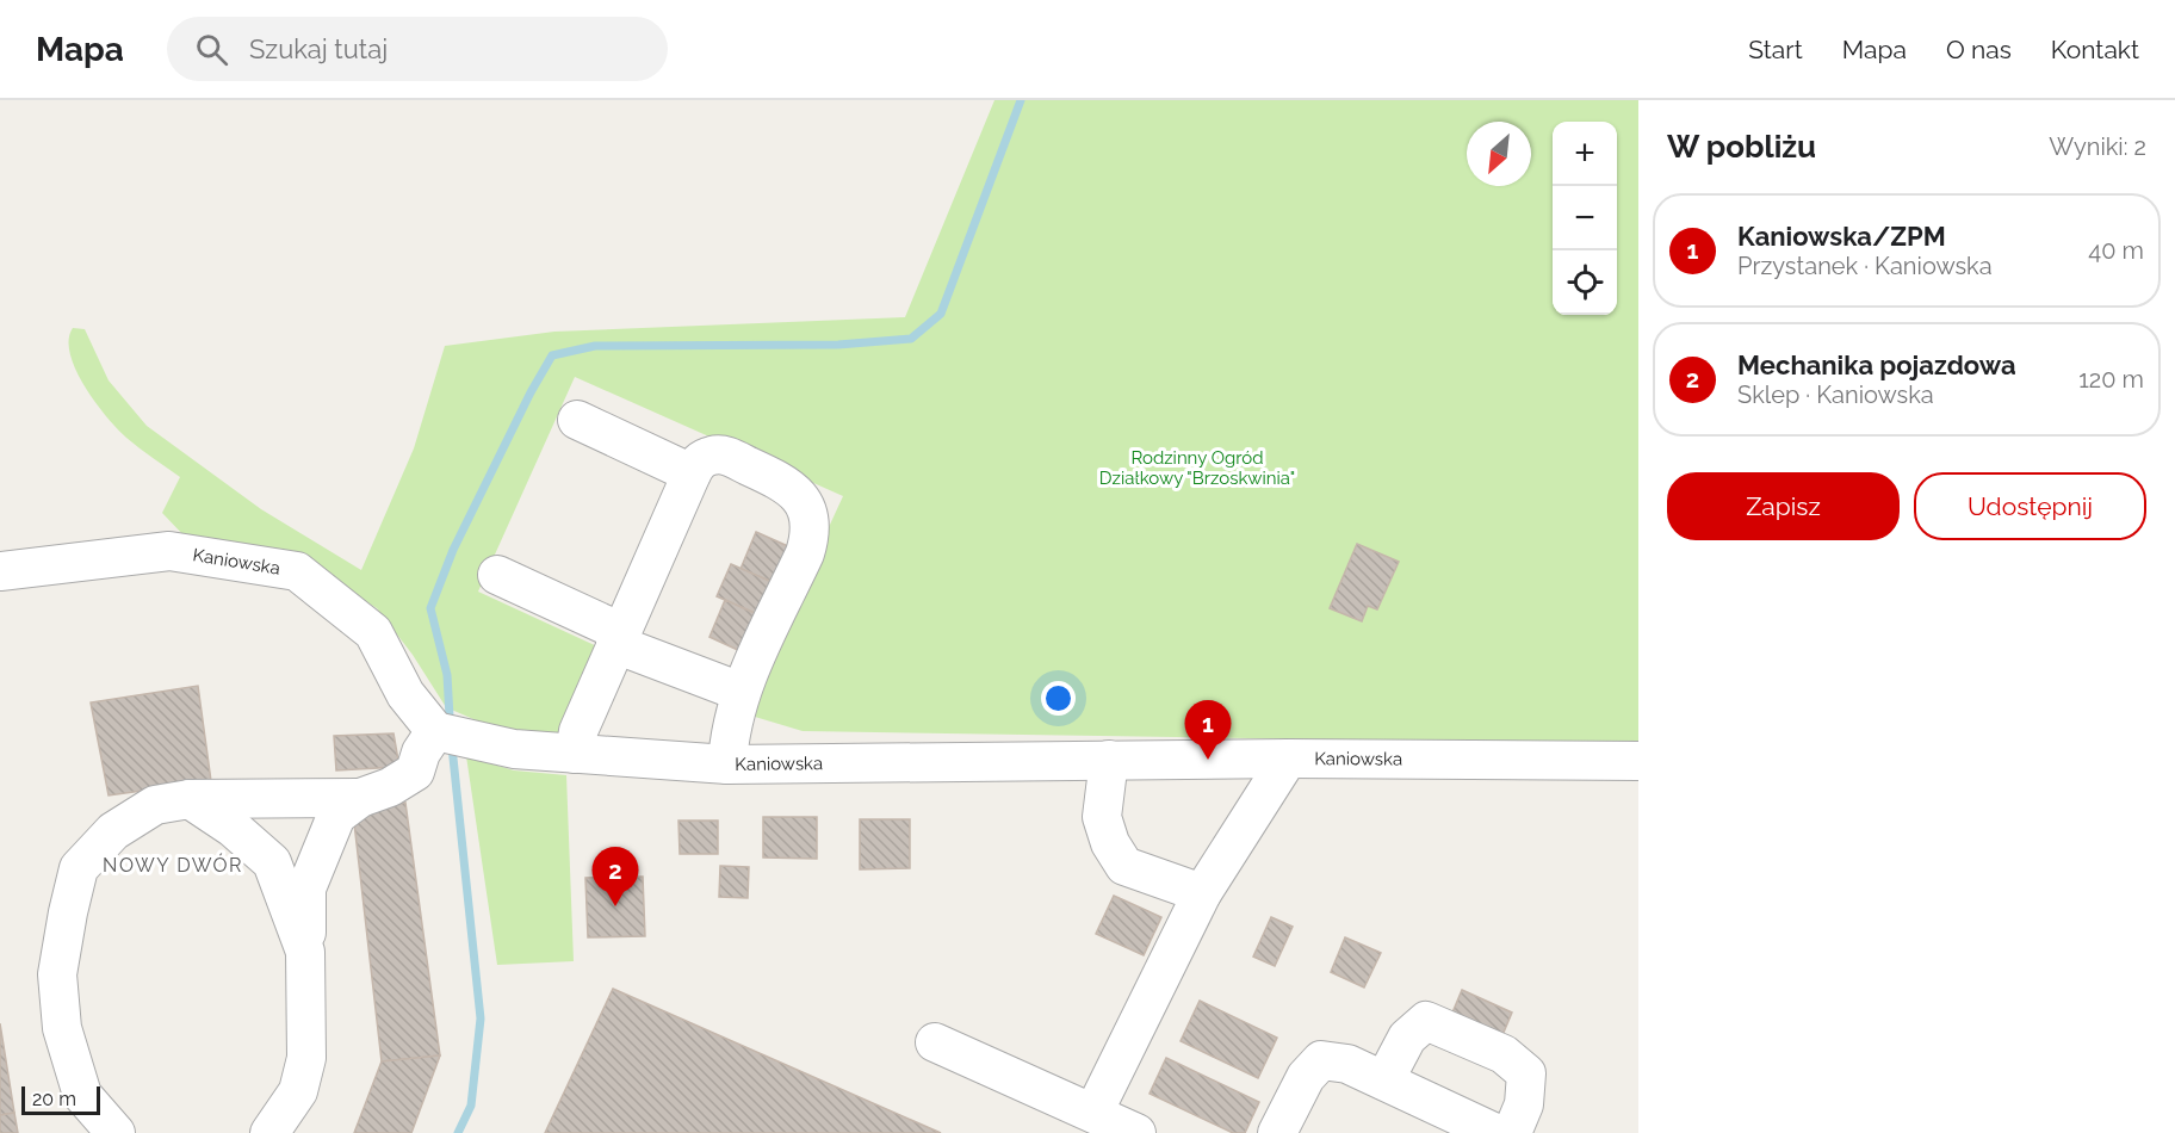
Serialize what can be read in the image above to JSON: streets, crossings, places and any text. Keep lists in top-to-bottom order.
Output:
{
  "streets": {
    "street": ["Kaniowska"]
  },
  "districts": ["NOWY DWÓR"],
  "parks": ["Rodzinny Ogród Działkowy \"Brzoskwinia\""],
  "scale_bar": "20 m",
  "north": "bottom left",
  "page": {
    "header": "Mapa",
    "search": "Szukaj tutaj",
    "nav": [
      "Start",
      "Mapa",
      "O nas",
      "Kontakt"
    ],
    "heading": ["W pobliżu", "Wyniki: 2"],
    "map_buttons": ["+", "−"],
    "list": [
      {
        "mark": "1",
        "name": "Kaniowska/ZPM",
        "note": "Przystanek · Kaniowska",
        "value": "40 m"
      },
      {
        "mark": "2",
        "name": "Mechanika pojazdowa",
        "note": "Sklep · Kaniowska",
        "value": "120 m"
      }
    ],
    "buttons": ["Zapisz", "Udostępnij"],
    "pins": ["1", "2"],
    "scale": "20 m"
  }
}
